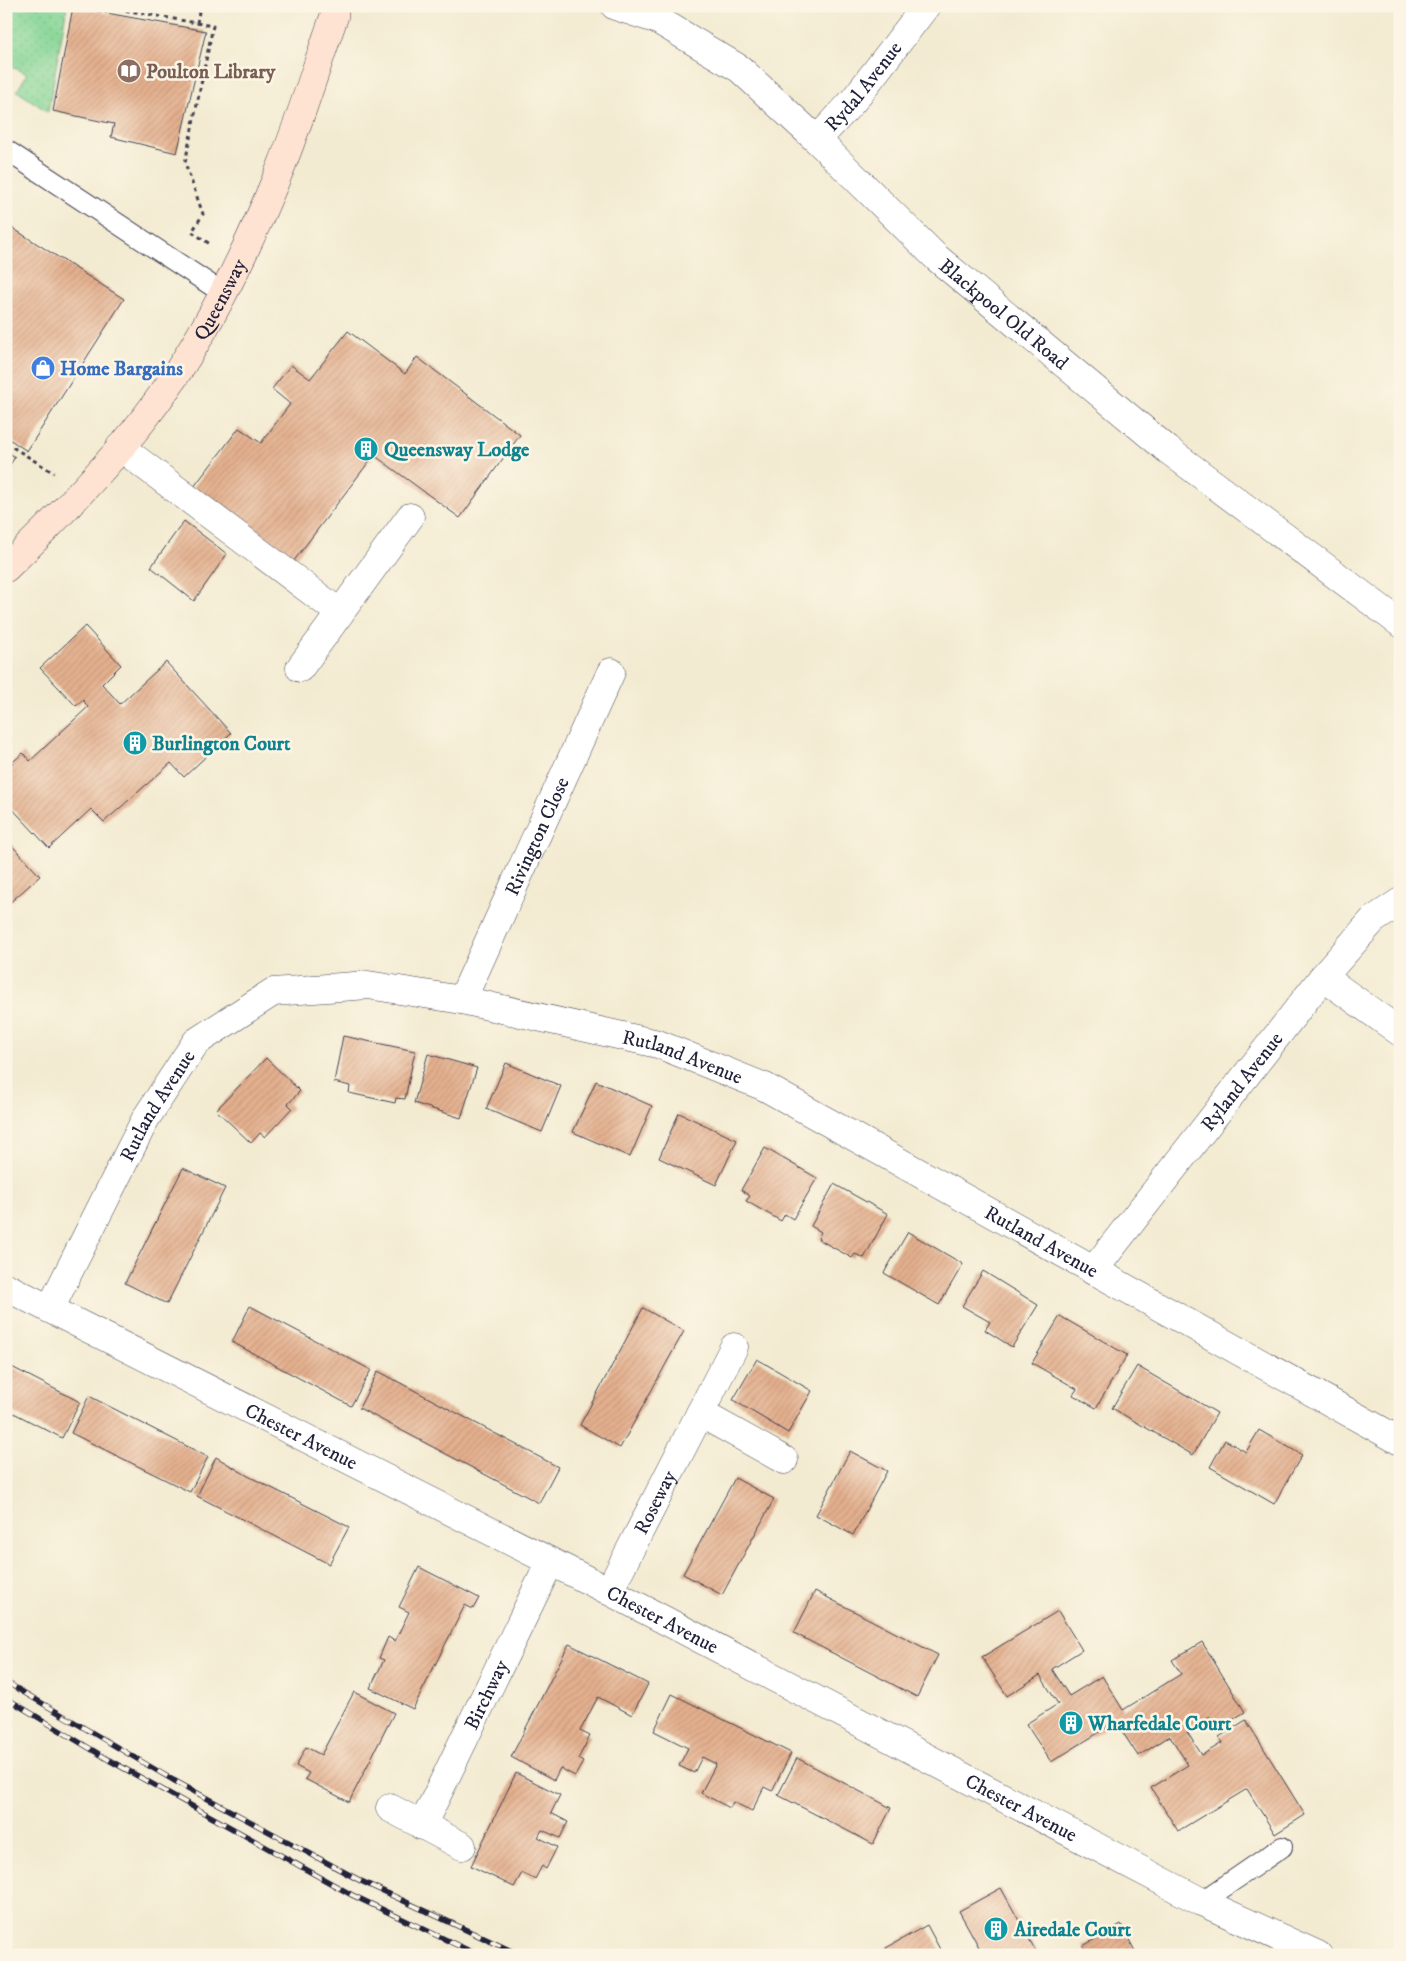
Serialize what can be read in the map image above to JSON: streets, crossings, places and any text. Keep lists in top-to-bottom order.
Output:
{
  "streets": {
    "main road": ["Queensway"],
    "street": [
      "Rydal Avenue",
      "Blackpool Old Road",
      "Rivington Close",
      "Rutland Avenue",
      "Ryland Avenue",
      "Chester Avenue",
      "Roseway",
      "Birchway"
    ]
  },
  "crossings": [
    ["Rydal Avenue", "Blackpool Old Road"],
    ["Rivington Close", "Rutland Avenue"],
    ["Rutland Avenue", "Ryland Avenue"],
    ["Rutland Avenue", "Chester Avenue"],
    ["Chester Avenue", "Roseway"],
    ["Chester Avenue", "Birchway"]
  ],
  "places": {
    "library": ["Poulton Library"],
    "shop": ["Home Bargains"],
    "building": [
      "Queensway Lodge",
      "Burlington Court",
      "Wharfedale Court",
      "Airedale Court"
    ]
  }
}
